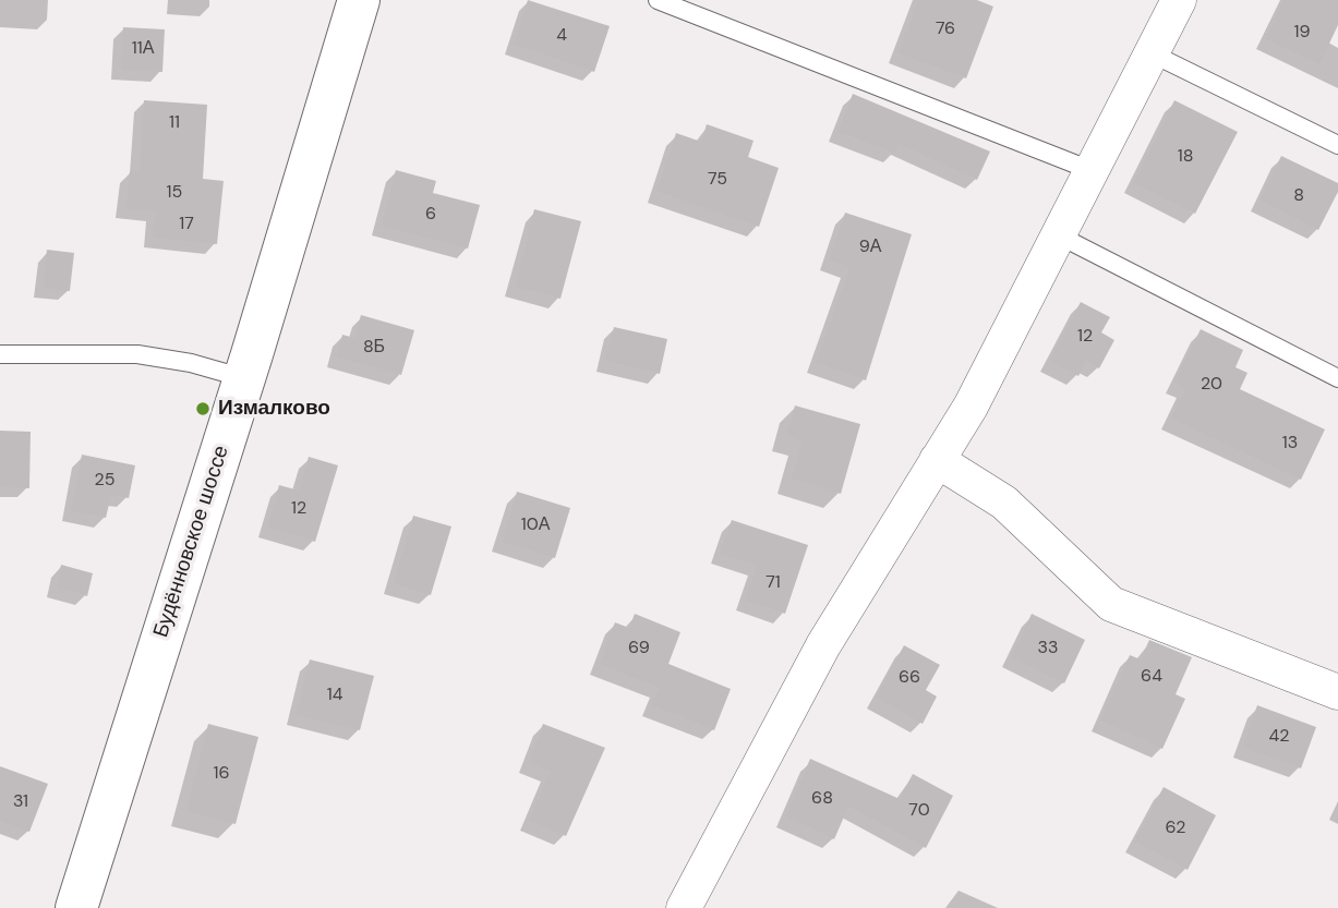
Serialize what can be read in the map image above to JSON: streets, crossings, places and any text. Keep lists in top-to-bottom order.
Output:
{
  "streets": {
    "main road": ["Будённовское шоссе"]
  },
  "places": ["Измалково"],
  "house_numbers": [
    "76",
    "19",
    "4",
    "11А",
    "11",
    "18",
    "75",
    "15",
    "8",
    "6",
    "17",
    "9А",
    "12",
    "8Б",
    "20",
    "13",
    "25",
    "12",
    "10А",
    "71",
    "69",
    "33",
    "64",
    "66",
    "14",
    "42",
    "16",
    "68",
    "31",
    "70",
    "62"
  ]
}
